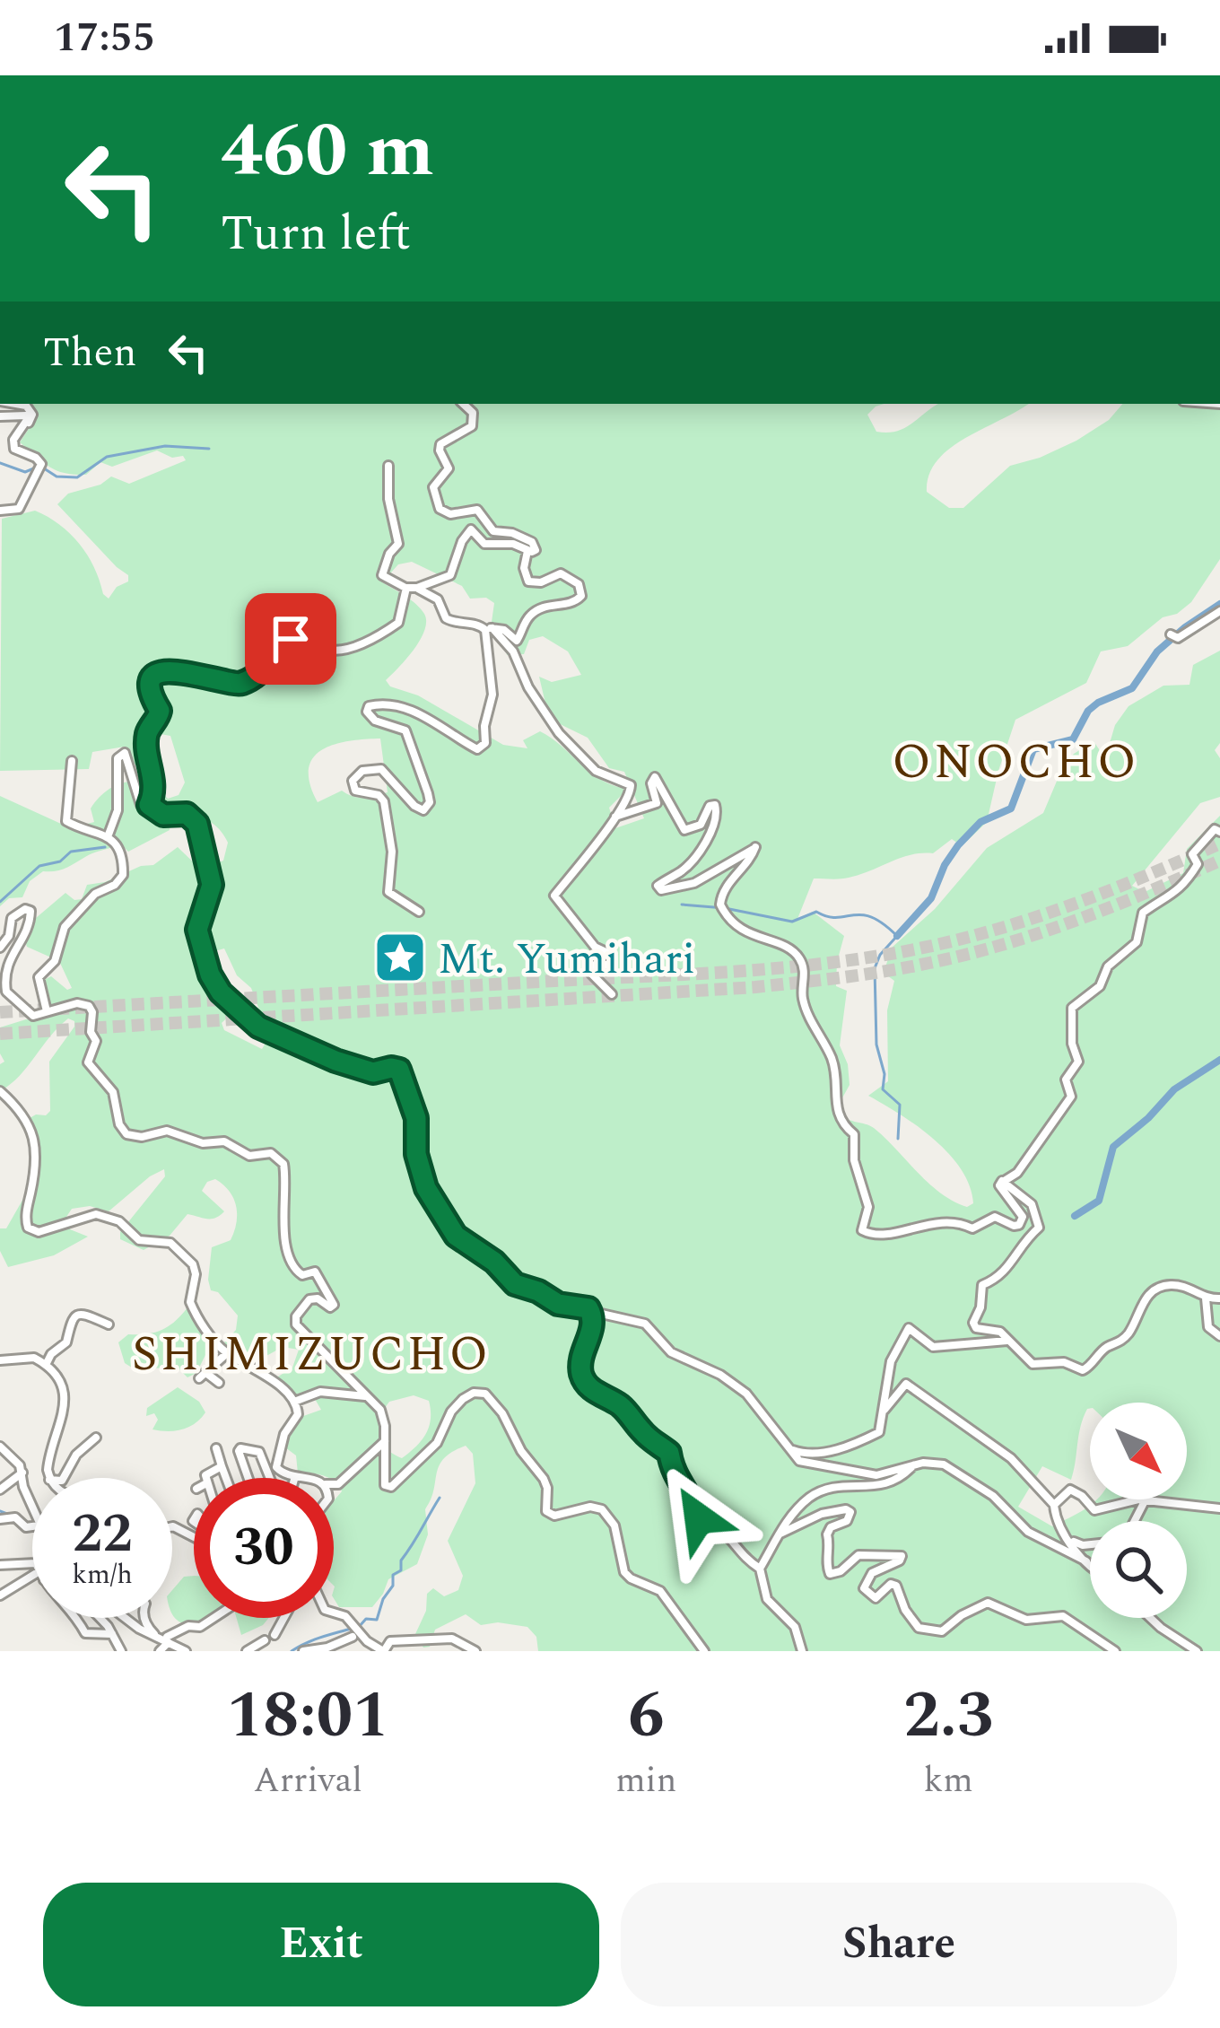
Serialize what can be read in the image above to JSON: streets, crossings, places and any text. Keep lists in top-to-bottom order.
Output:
{
  "districts": ["ONOCHO", "SHIMIZUCHO"],
  "places": {
    "place": ["Mt. Yumihari"]
  },
  "north": "bottom right",
  "page": {
    "status": "17:55",
    "turn": ["460 m", "Turn left"],
    "then": "Then",
    "speed": "22 km/h",
    "limit": "30",
    "eta": [
      "18:01",
      "Arrival",
      "6",
      "min",
      "2.3",
      "km"
    ],
    "buttons": ["Exit", "Share"]
  }
}
